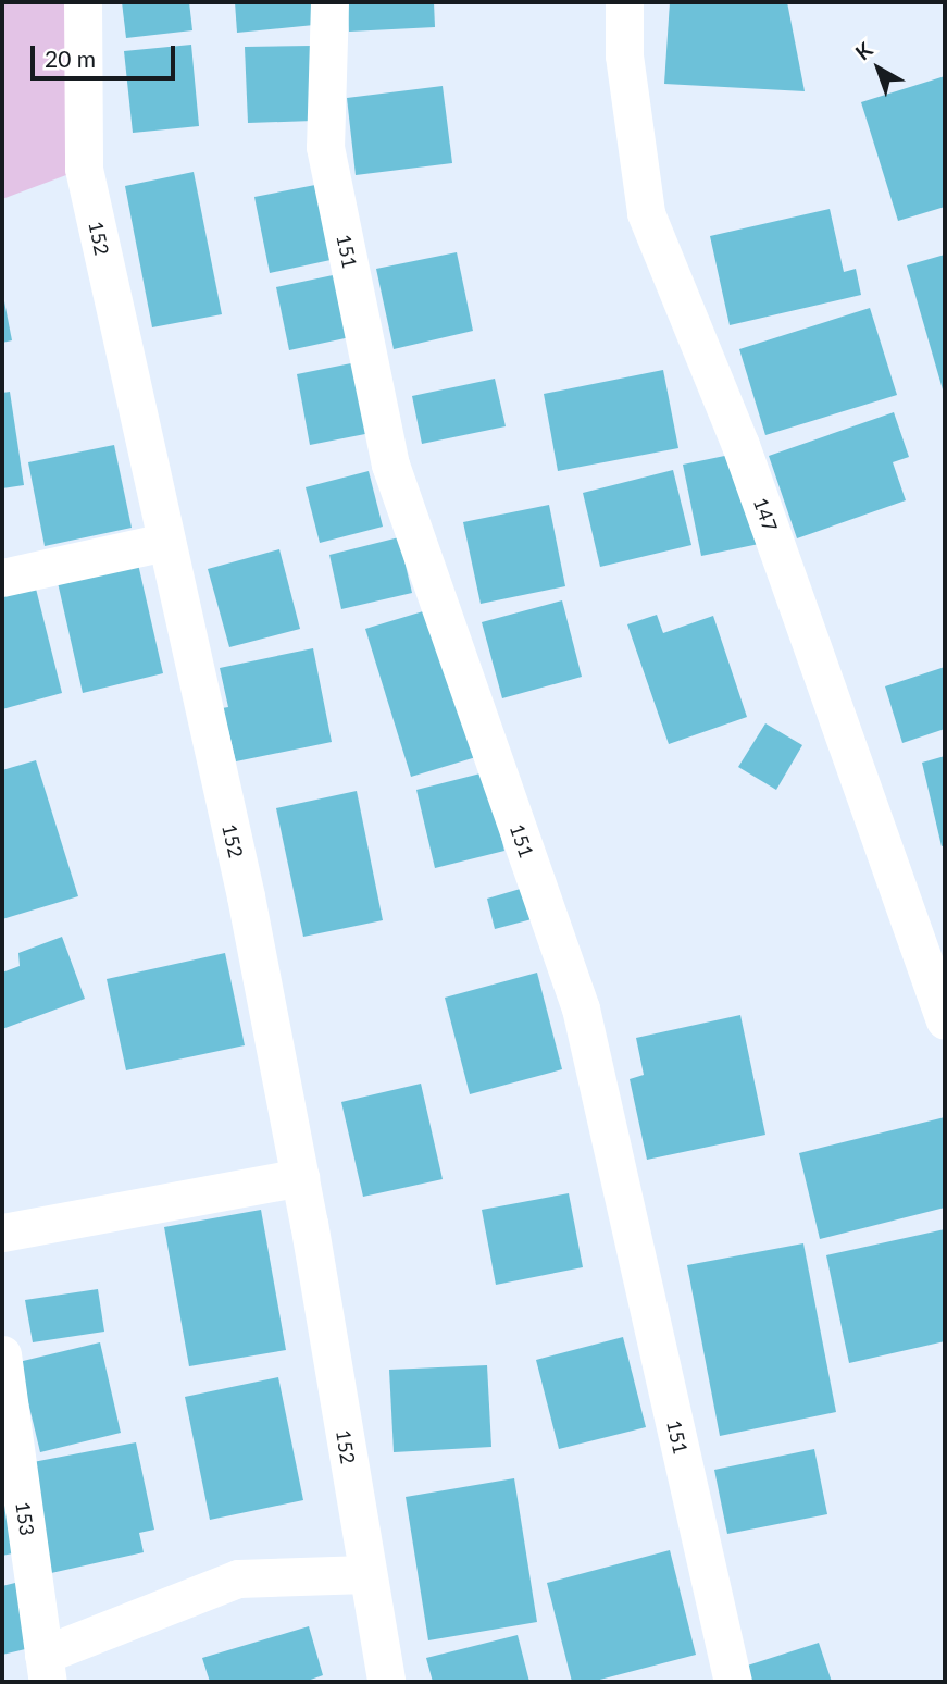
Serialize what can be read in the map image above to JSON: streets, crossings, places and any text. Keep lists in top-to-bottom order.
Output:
{
  "streets": {
    "street": [
      "152",
      "151",
      "147",
      "153"
    ]
  },
  "scale_bar": "20 m",
  "north": "top left"
}
